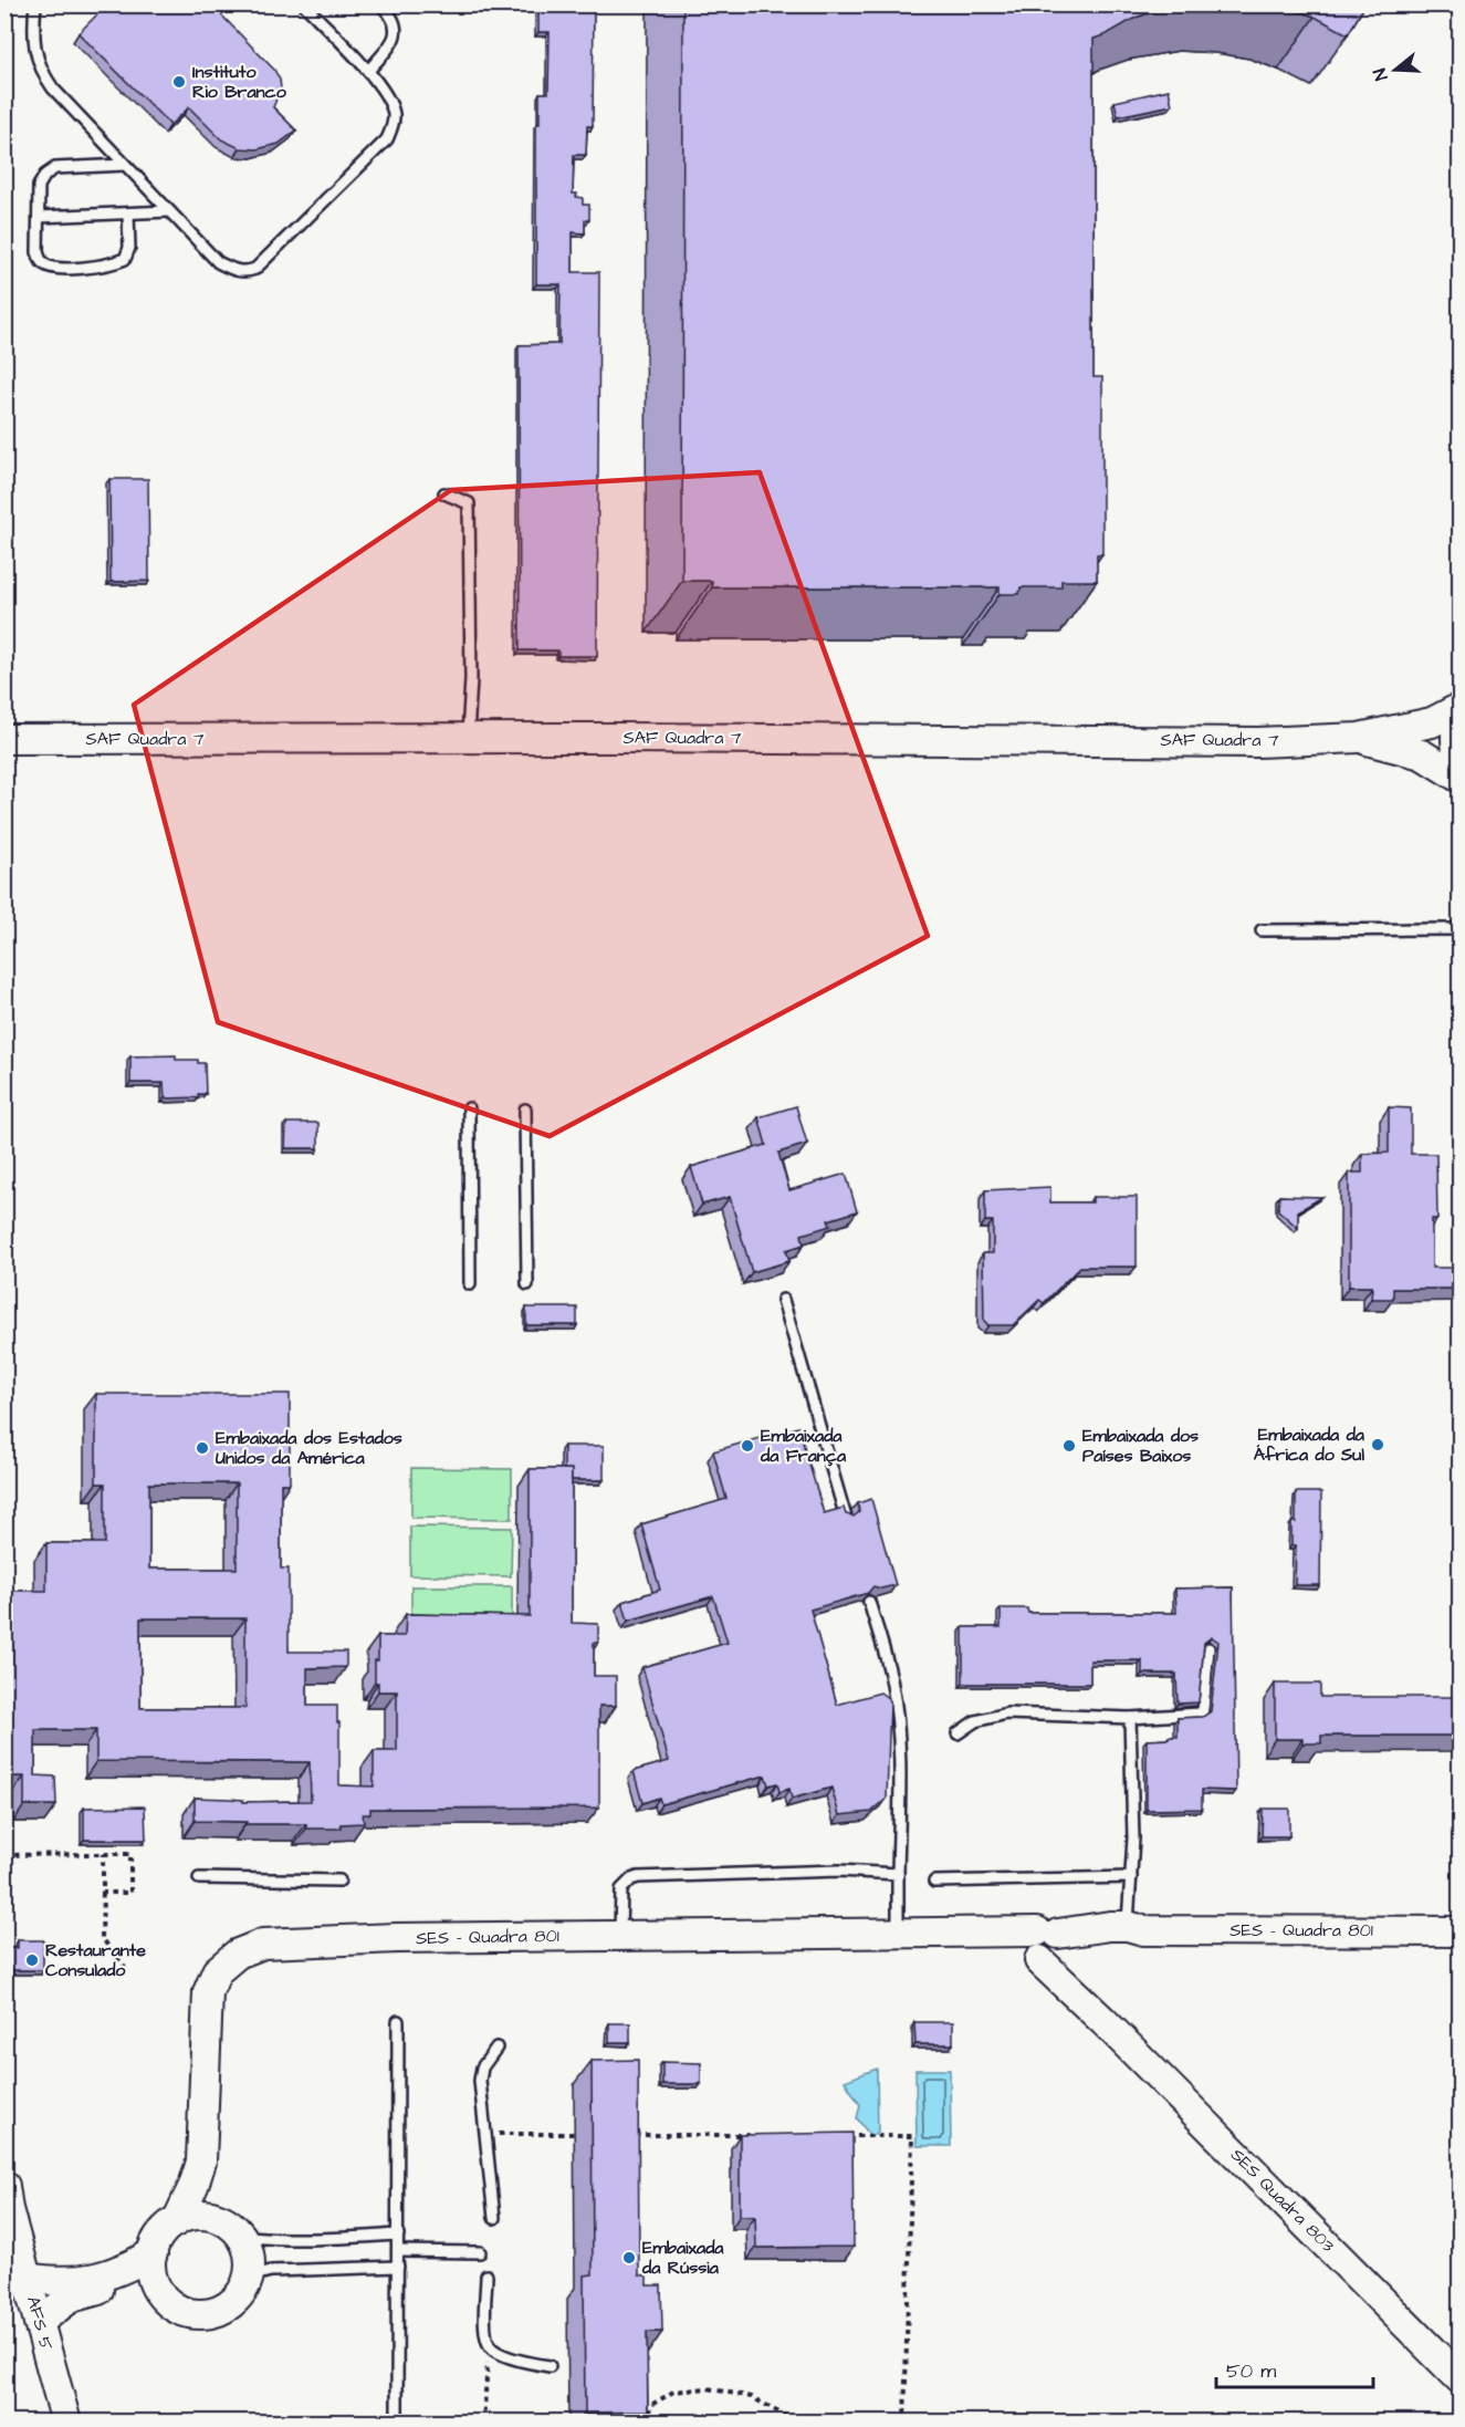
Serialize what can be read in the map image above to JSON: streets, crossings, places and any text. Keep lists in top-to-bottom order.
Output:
{
  "streets": {
    "street": [
      "SAF Quadra 7",
      "SES - Quadra 801",
      "SES Quadra 803",
      "AFS 5"
    ]
  },
  "crossings": [
    ["SES - Quadra 801", "SES Quadra 803"]
  ],
  "places": [
    "Instituto Rio Branco",
    "Embaixada da África do Sul",
    "Embaixada da França",
    "Embaixada dos Países Baixos",
    "Embaixada dos Estados Unidos da América",
    "Restaurante Consulado",
    "Embaixada da Rússia"
  ],
  "scale_bar": "50 m",
  "north": "left"
}
